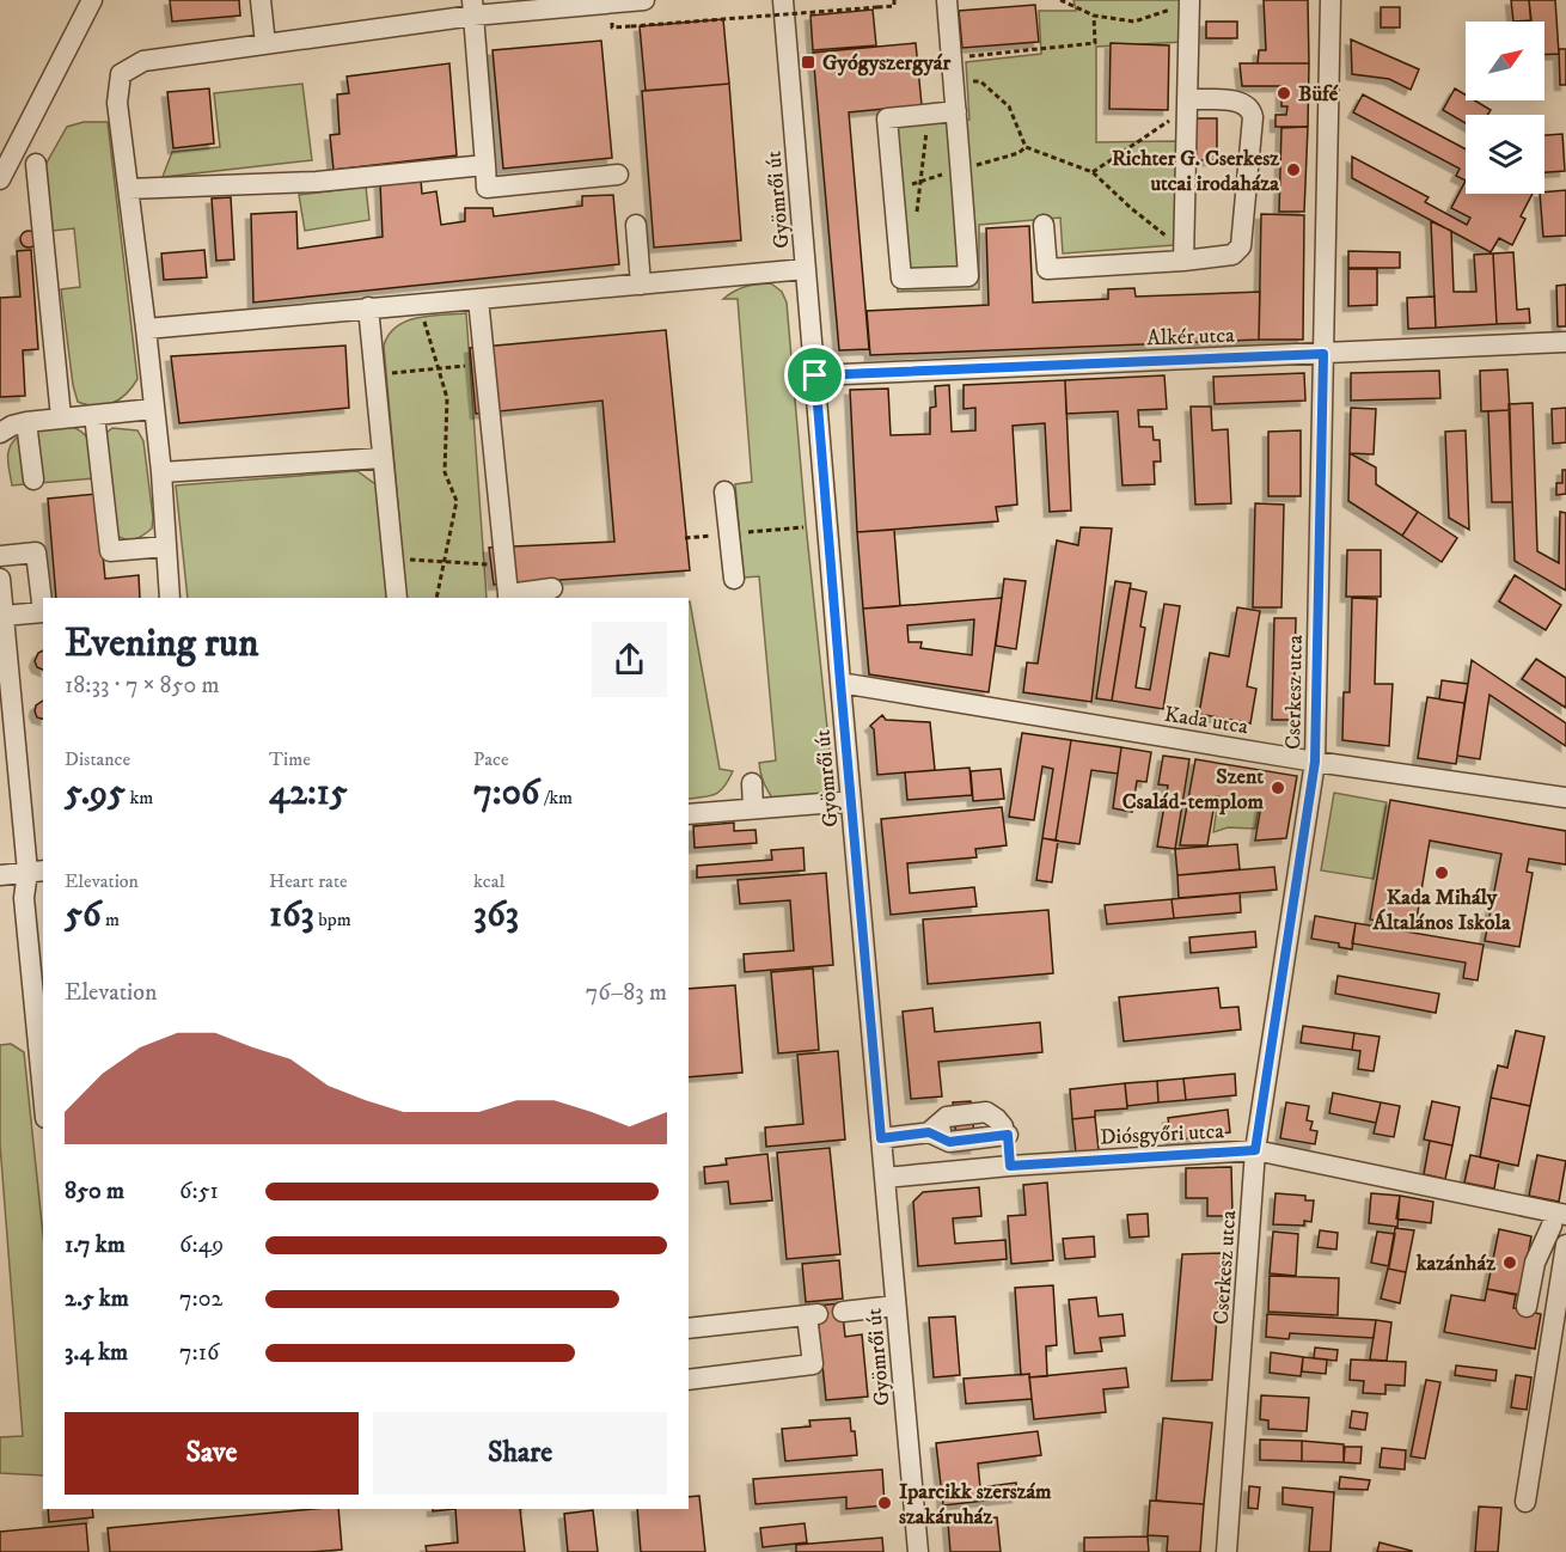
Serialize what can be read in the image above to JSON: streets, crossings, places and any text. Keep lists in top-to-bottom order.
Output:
{
  "streets": {
    "street": [
      "Gyömrői út",
      "Alkér utca",
      "Cserkesz utca",
      "Kada utca",
      "Diósgyőri utca"
    ]
  },
  "crossings": [
    ["Gyömrői út", "Alkér utca"],
    ["Gyömrői út", "Kada utca"],
    ["Gyömrői út", "Diósgyőri utca"],
    ["Alkér utca", "Cserkesz utca"],
    ["Cserkesz utca", "Kada utca"],
    ["Cserkesz utca", "Diósgyőri utca"]
  ],
  "places": {
    "transit": ["Gyógyszergyár"],
    "other": [
      "Büfé",
      "Richter G. Cserkesz utcai irodaháza",
      "Szent Család-templom",
      "Kada Mihály Általános Iskola",
      "kazánház",
      "Iparcikk szerszám szakáruház"
    ]
  },
  "north": "top right",
  "page": {
    "heading": ["Evening run", "18:33 · 7 × 850 m"],
    "stats": [
      ["Distance", "5.95 km"],
      ["Time", "42:15"],
      ["Pace", "7:06 /km"],
      ["Elevation", "56 m"],
      ["Heart rate", "163 bpm"],
      ["kcal", "363"]
    ],
    "chart": ["Elevation", "76–83 m"],
    "list": [
      {
        "name": "850 m",
        "note": "6:51"
      },
      {
        "name": "1.7 km",
        "note": "6:49"
      },
      {
        "name": "2.5 km",
        "note": "7:02"
      },
      {
        "name": "3.4 km",
        "note": "7:16"
      }
    ],
    "buttons": ["Save", "Share"]
  }
}
